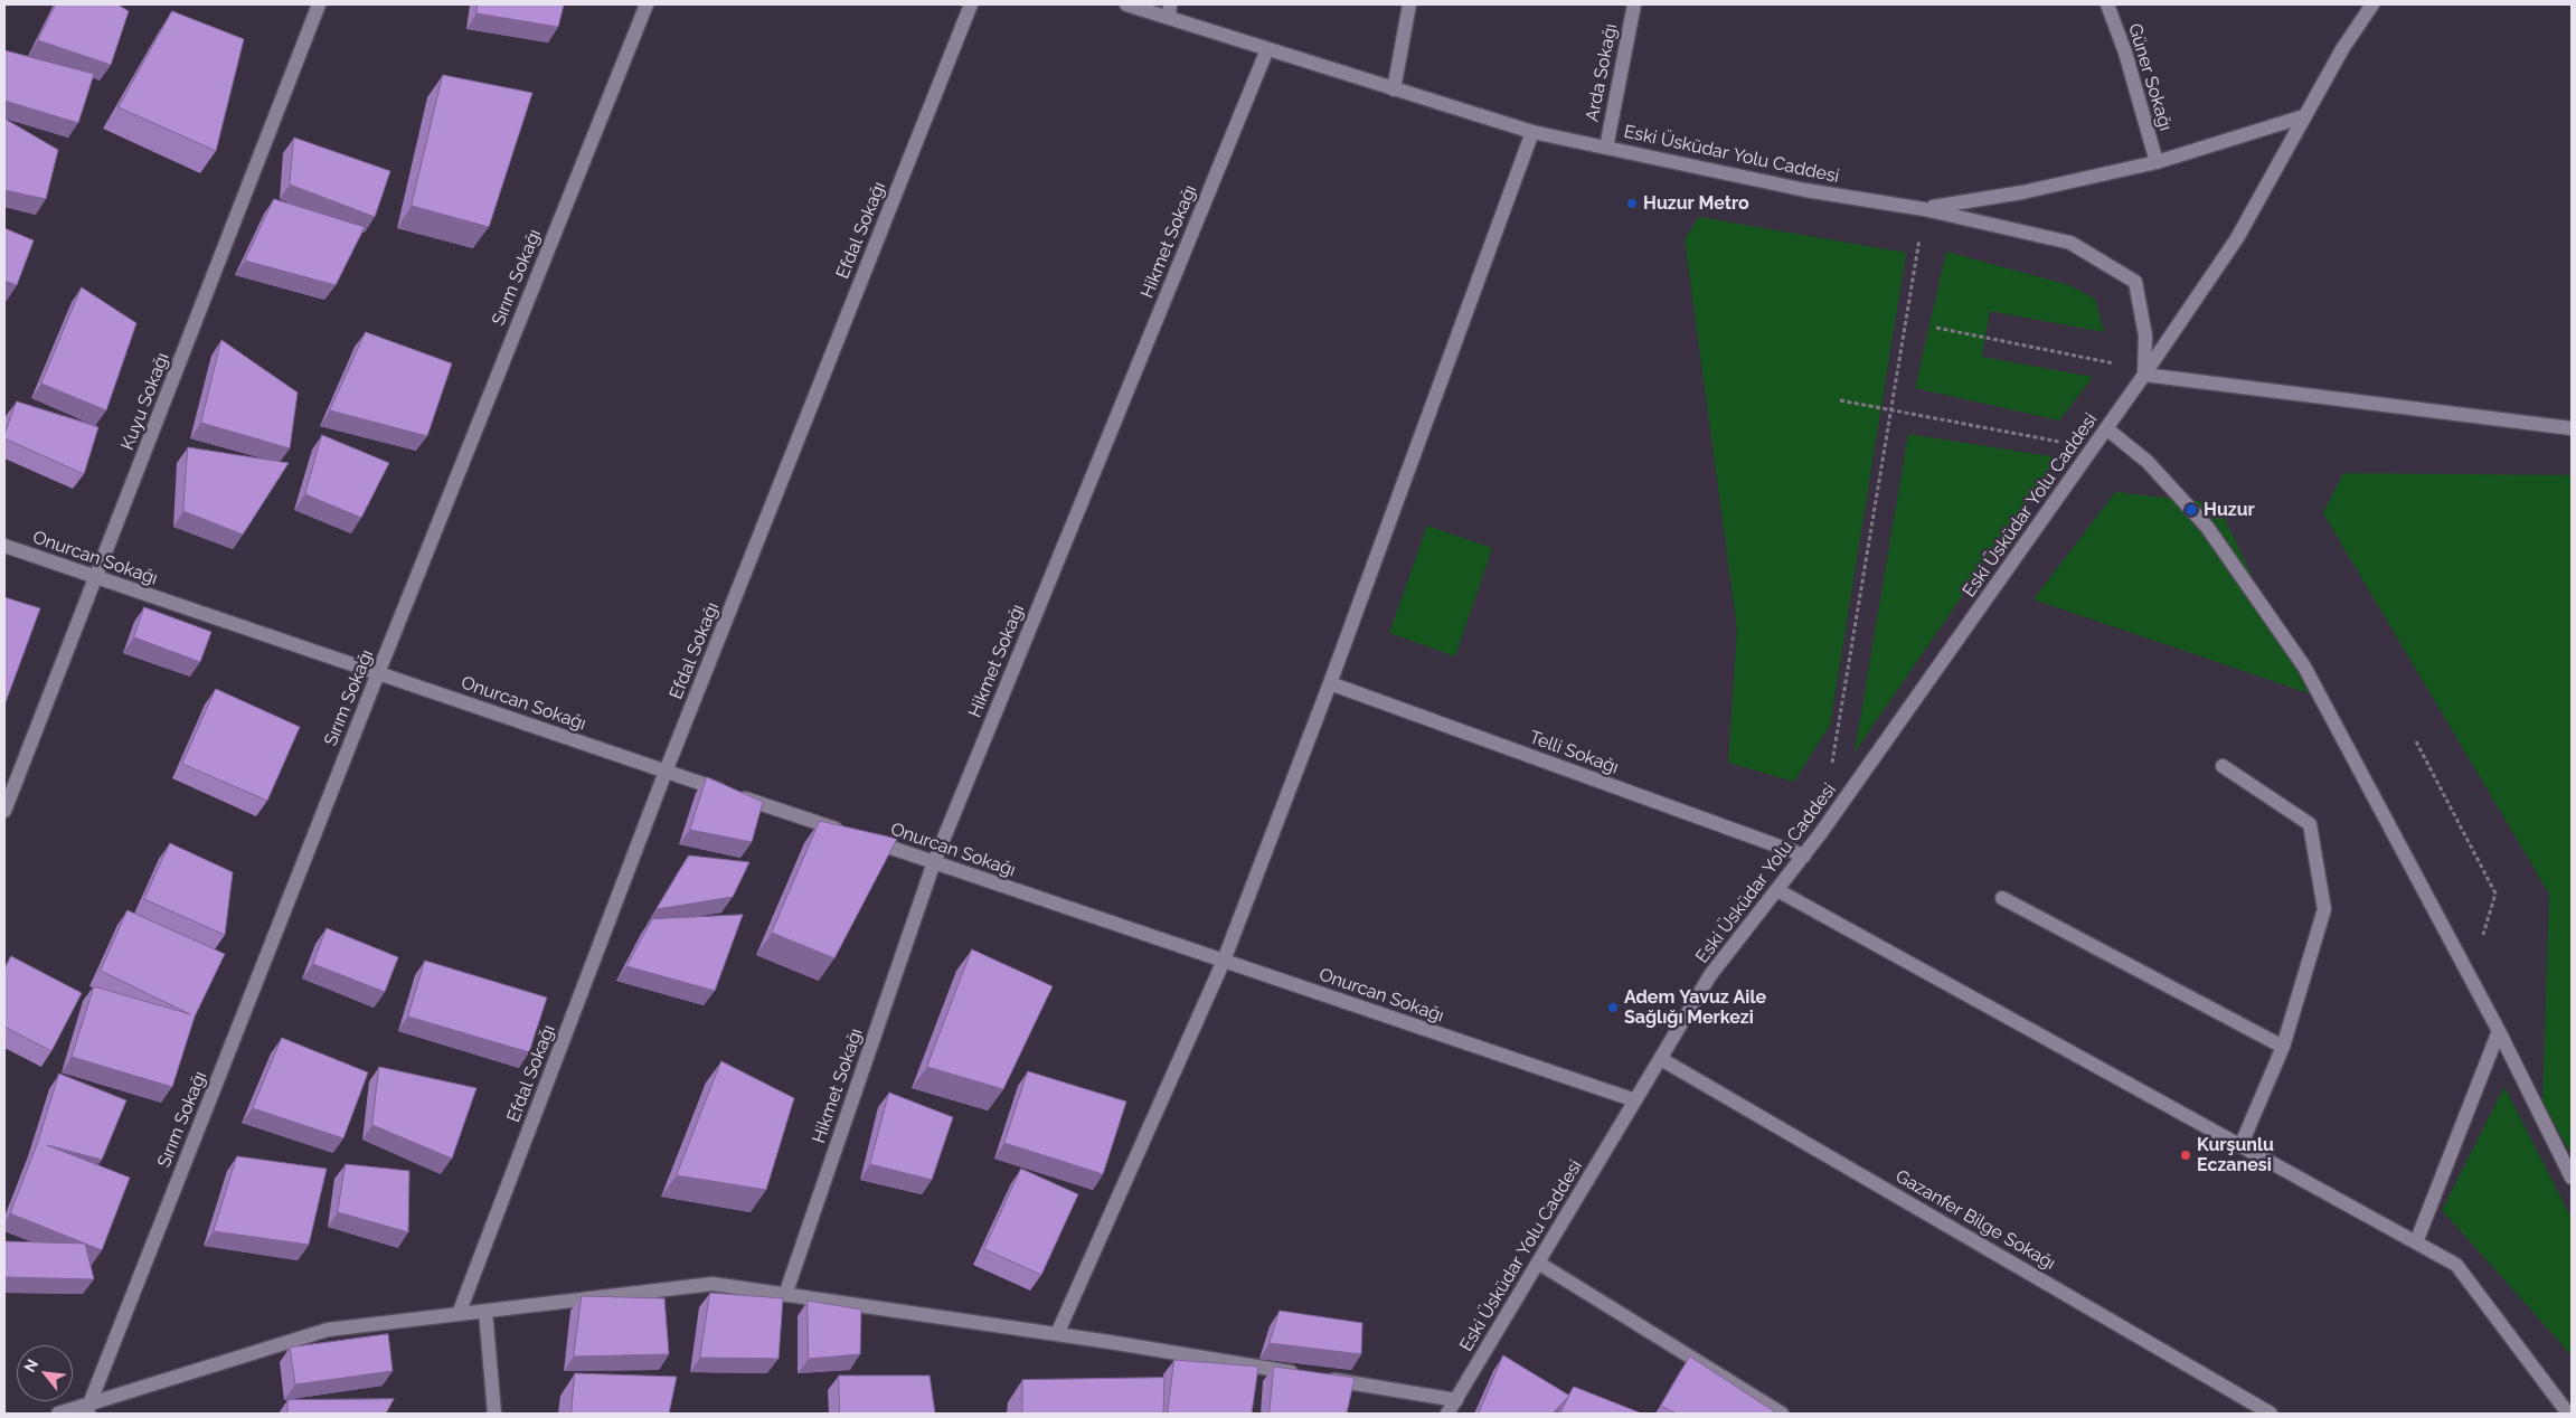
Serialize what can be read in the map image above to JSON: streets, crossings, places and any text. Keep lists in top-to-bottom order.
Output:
{
  "streets": {
    "street": [
      "Arda Sokağı",
      "Güner Sokağı",
      "Eski Üsküdar Yolu Caddesi",
      "Efdal Sokağı",
      "Hikmet Sokağı",
      "Sırım Sokağı",
      "Kuyu Sokağı",
      "Onurcan Sokağı",
      "Telli Sokağı",
      "Gazanfer Bilge Sokağı"
    ]
  },
  "crossings": [
    ["Arda Sokağı", "Eski Üsküdar Yolu Caddesi"],
    ["Güner Sokağı", "Eski Üsküdar Yolu Caddesi"],
    ["Eski Üsküdar Yolu Caddesi", "Hikmet Sokağı"],
    ["Eski Üsküdar Yolu Caddesi", "Onurcan Sokağı"],
    ["Eski Üsküdar Yolu Caddesi", "Telli Sokağı"],
    ["Eski Üsküdar Yolu Caddesi", "Gazanfer Bilge Sokağı"],
    ["Efdal Sokağı", "Onurcan Sokağı"],
    ["Hikmet Sokağı", "Onurcan Sokağı"],
    ["Sırım Sokağı", "Onurcan Sokağı"],
    ["Kuyu Sokağı", "Onurcan Sokağı"]
  ],
  "places": [
    "Huzur Metro",
    "Huzur",
    "Adem Yavuz Aile Sağlığı Merkezi",
    "Kurşunlu Eczanesi"
  ],
  "north": "top left"
}
